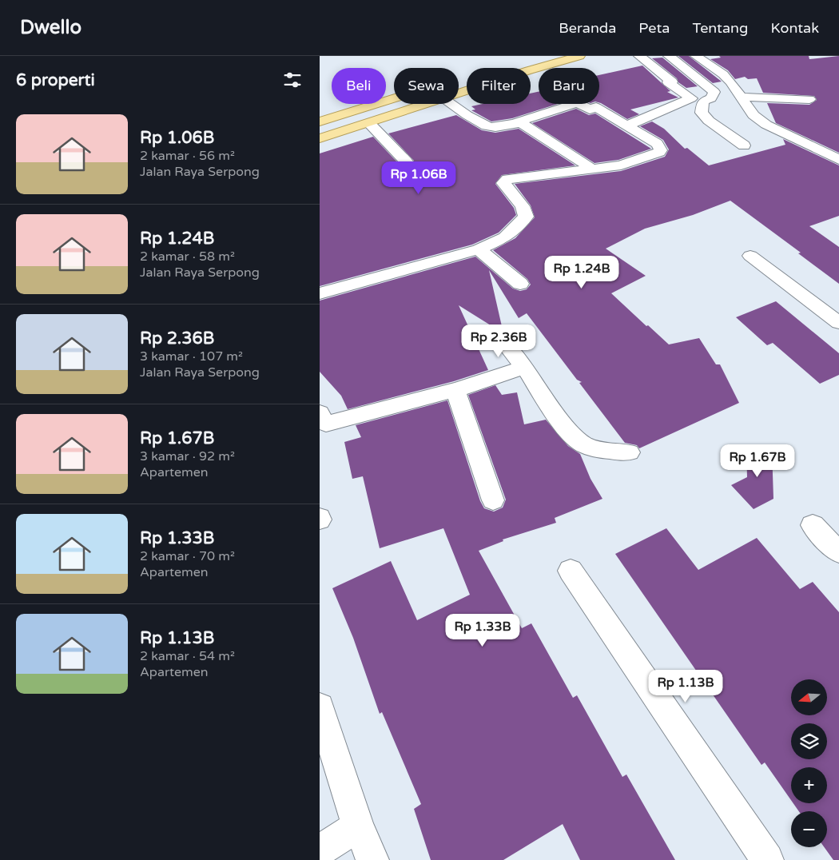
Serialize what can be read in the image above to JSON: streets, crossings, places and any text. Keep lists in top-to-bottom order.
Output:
{
  "north": "left",
  "page": {
    "header": "Dwello",
    "nav": [
      "Beranda",
      "Peta",
      "Tentang",
      "Kontak"
    ],
    "heading": "6 properti",
    "chip": [
      "Beli",
      "Sewa",
      "Filter",
      "Baru"
    ],
    "list": [
      {
        "name": "Rp 1.06B",
        "note": "2 kamar · 56 m² · Jalan Raya Serpong"
      },
      {
        "name": "Rp 1.24B",
        "note": "2 kamar · 58 m² · Jalan Raya Serpong"
      },
      {
        "name": "Rp 2.36B",
        "note": "3 kamar · 107 m² · Jalan Raya Serpong"
      },
      {
        "name": "Rp 1.67B",
        "note": "3 kamar · 92 m² · Apartemen"
      },
      {
        "name": "Rp 1.33B",
        "note": "2 kamar · 70 m² · Apartemen"
      },
      {
        "name": "Rp 1.13B",
        "note": "2 kamar · 54 m² · Apartemen"
      }
    ],
    "price": [
      "Rp 1.06B",
      "Rp 1.24B",
      "Rp 2.36B",
      "Rp 1.67B",
      "Rp 1.33B",
      "Rp 1.13B"
    ],
    "map_buttons": ["+", "−"]
  }
}
